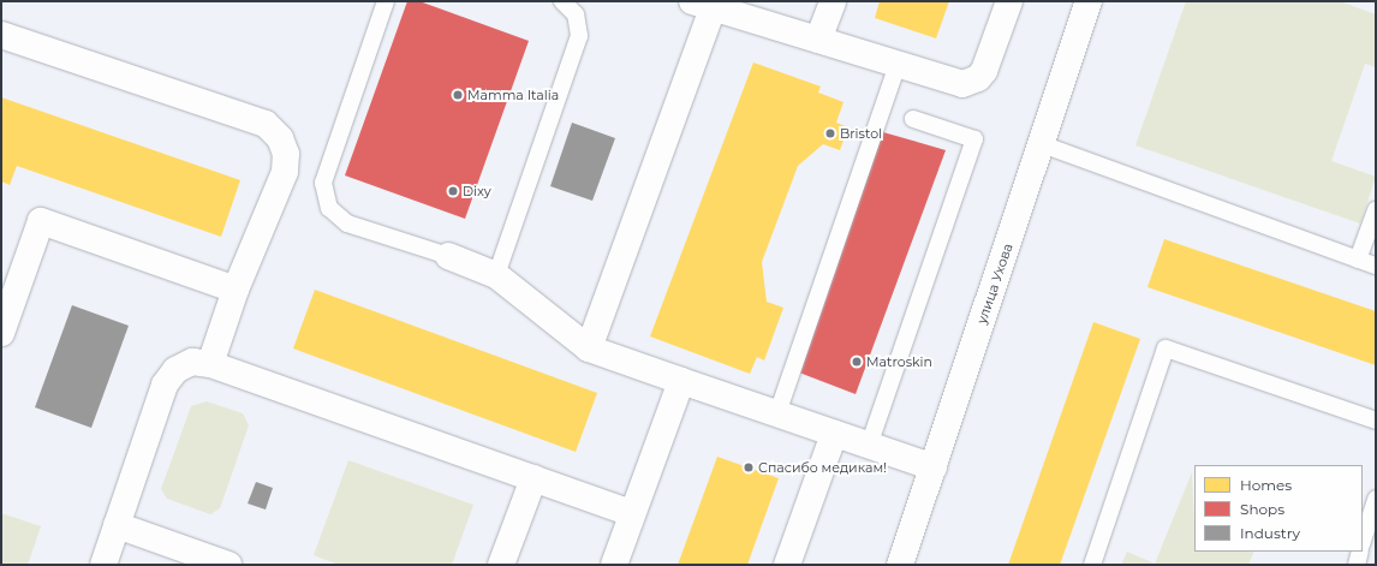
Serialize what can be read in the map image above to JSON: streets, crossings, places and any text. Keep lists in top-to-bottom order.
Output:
{
  "streets": {
    "street": ["улица Ухова"]
  },
  "places": [
    "Mamma Italia",
    "Bristol",
    "Dixy",
    "Matroskin",
    "Спасибо медикам!"
  ],
  "legend": ["Homes", "Shops", "Industry"]
}
